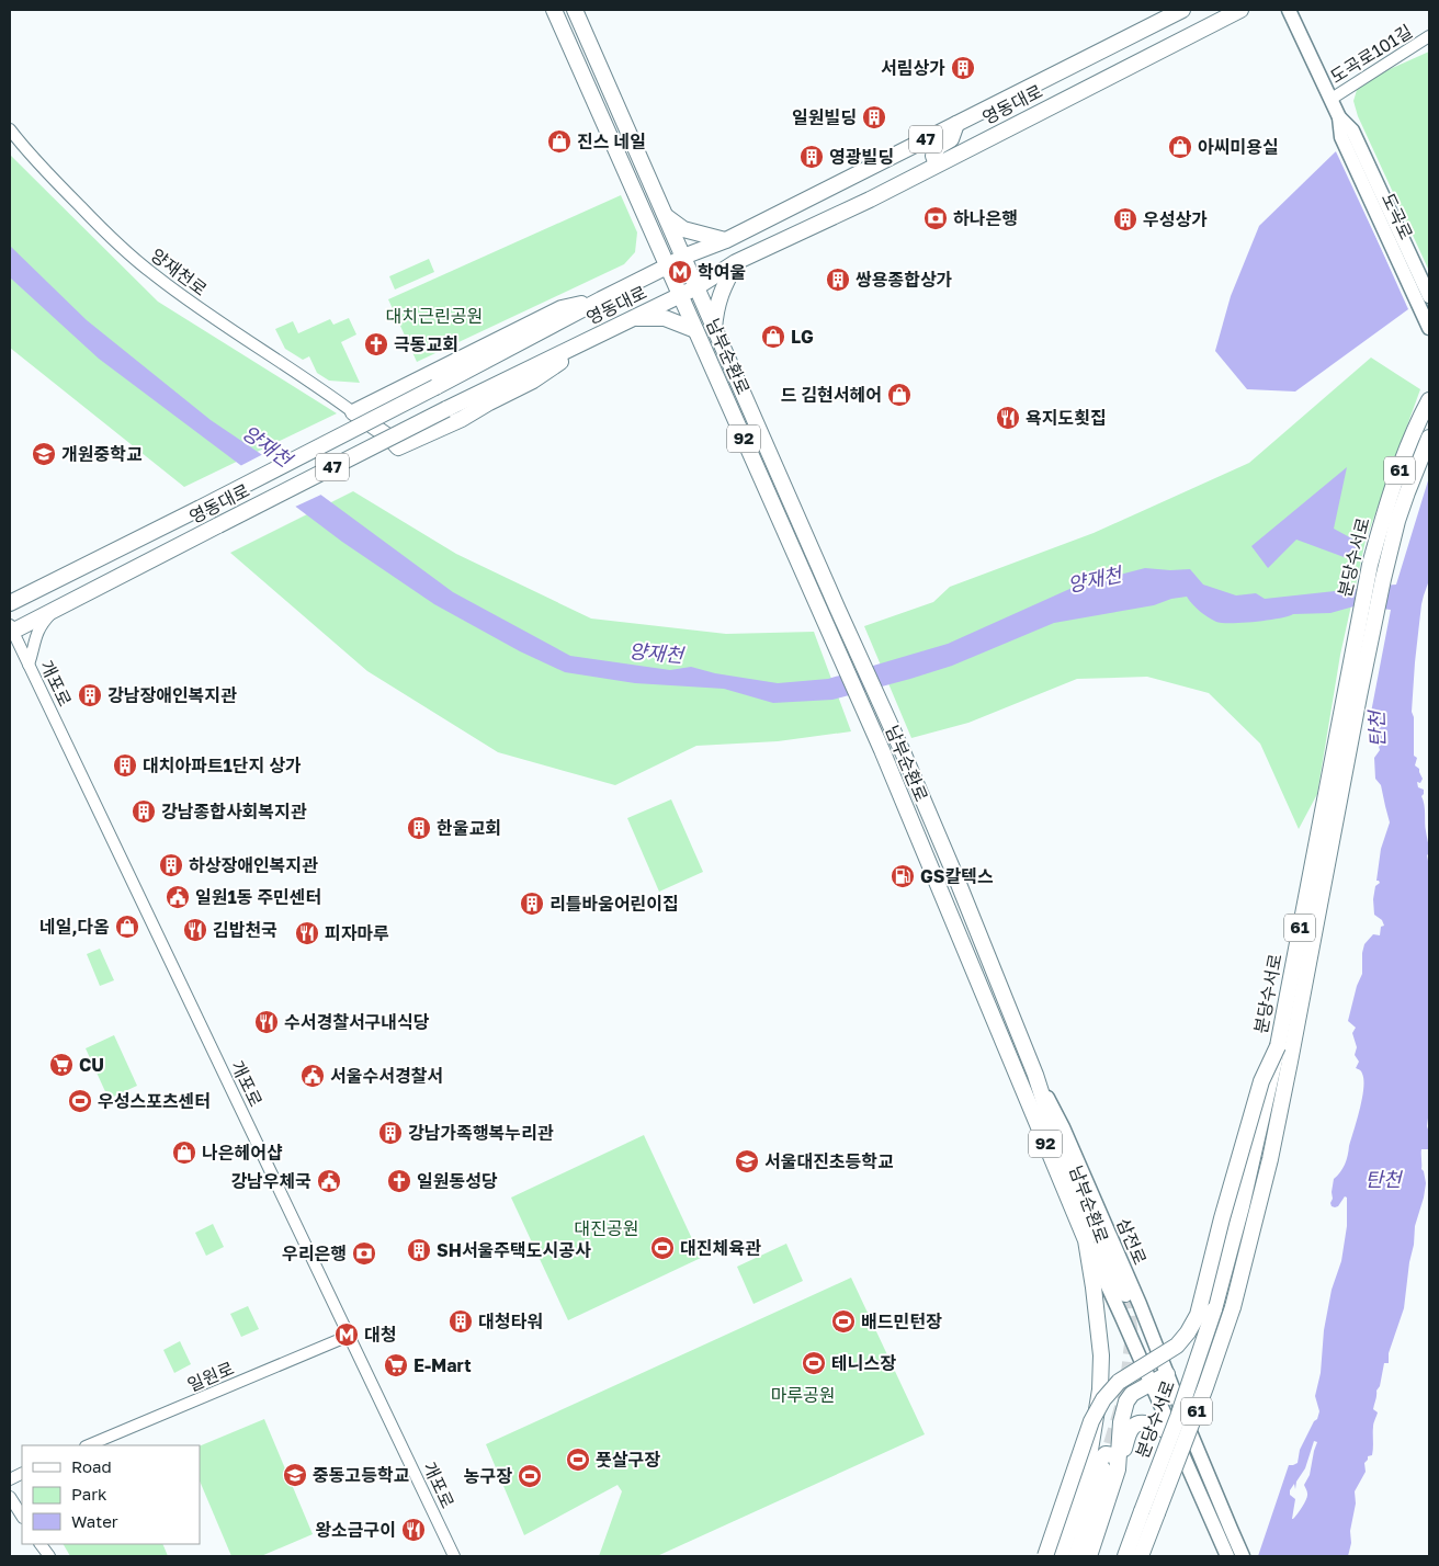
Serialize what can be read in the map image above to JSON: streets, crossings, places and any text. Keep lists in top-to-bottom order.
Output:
{
  "streets": {
    "main road": [
      "영동대로",
      "47",
      "도곡로",
      "남부순환로",
      "92",
      "61",
      "분당수서로",
      "삼전로"
    ],
    "street": [
      "도곡로101길",
      "양재천로",
      "개포로",
      "일원로"
    ]
  },
  "crossings": [
    ["도곡로101길", "도곡로"],
    ["영동대로", "남부순환로"],
    ["영동대로", "개포로"],
    ["남부순환로", "삼전로"],
    ["개포로", "일원로"]
  ],
  "water": ["양재천", "탄천"],
  "parks": ["대치근린공원", "대진공원", "마루공원"],
  "places": {
    "building": [
      "서림상가",
      "일원빌딩",
      "영광빌딩",
      "우성상가",
      "쌍용종합상가",
      "강남장애인복지관",
      "대치아파트1단지 상가",
      "강남종합사회복지관",
      "한울교회",
      "하상장애인복지관",
      "리틀바움어린이집",
      "강남가족행복누리관",
      "SH서울주택도시공사",
      "대청타워"
    ],
    "shop": [
      "진스 네일",
      "아씨미용실",
      "LG",
      "드 김현서헤어",
      "네일,다옴",
      "나은헤어샵"
    ],
    "bank": ["하나은행", "우리은행"],
    "metro station": ["학여울", "대청"],
    "church": ["극동교회", "일원동성당"],
    "restaurant": [
      "욕지도횟집",
      "김밥천국",
      "피자마루",
      "수서경찰서구내식당",
      "왕소금구이"
    ],
    "school or university": ["개원중학교", "서울대진초등학교", "중동고등학교"],
    "fuel station": ["GS칼텍스"],
    "public building": ["일원1동 주민센터", "서울수서경찰서", "강남우체국"],
    "supermarket": ["CU", "E-Mart"],
    "sports": [
      "우성스포츠센터",
      "대진체육관",
      "배드민턴장",
      "테니스장",
      "풋살구장",
      "농구장"
    ]
  },
  "legend": ["Road", "Park", "Water"]
}
